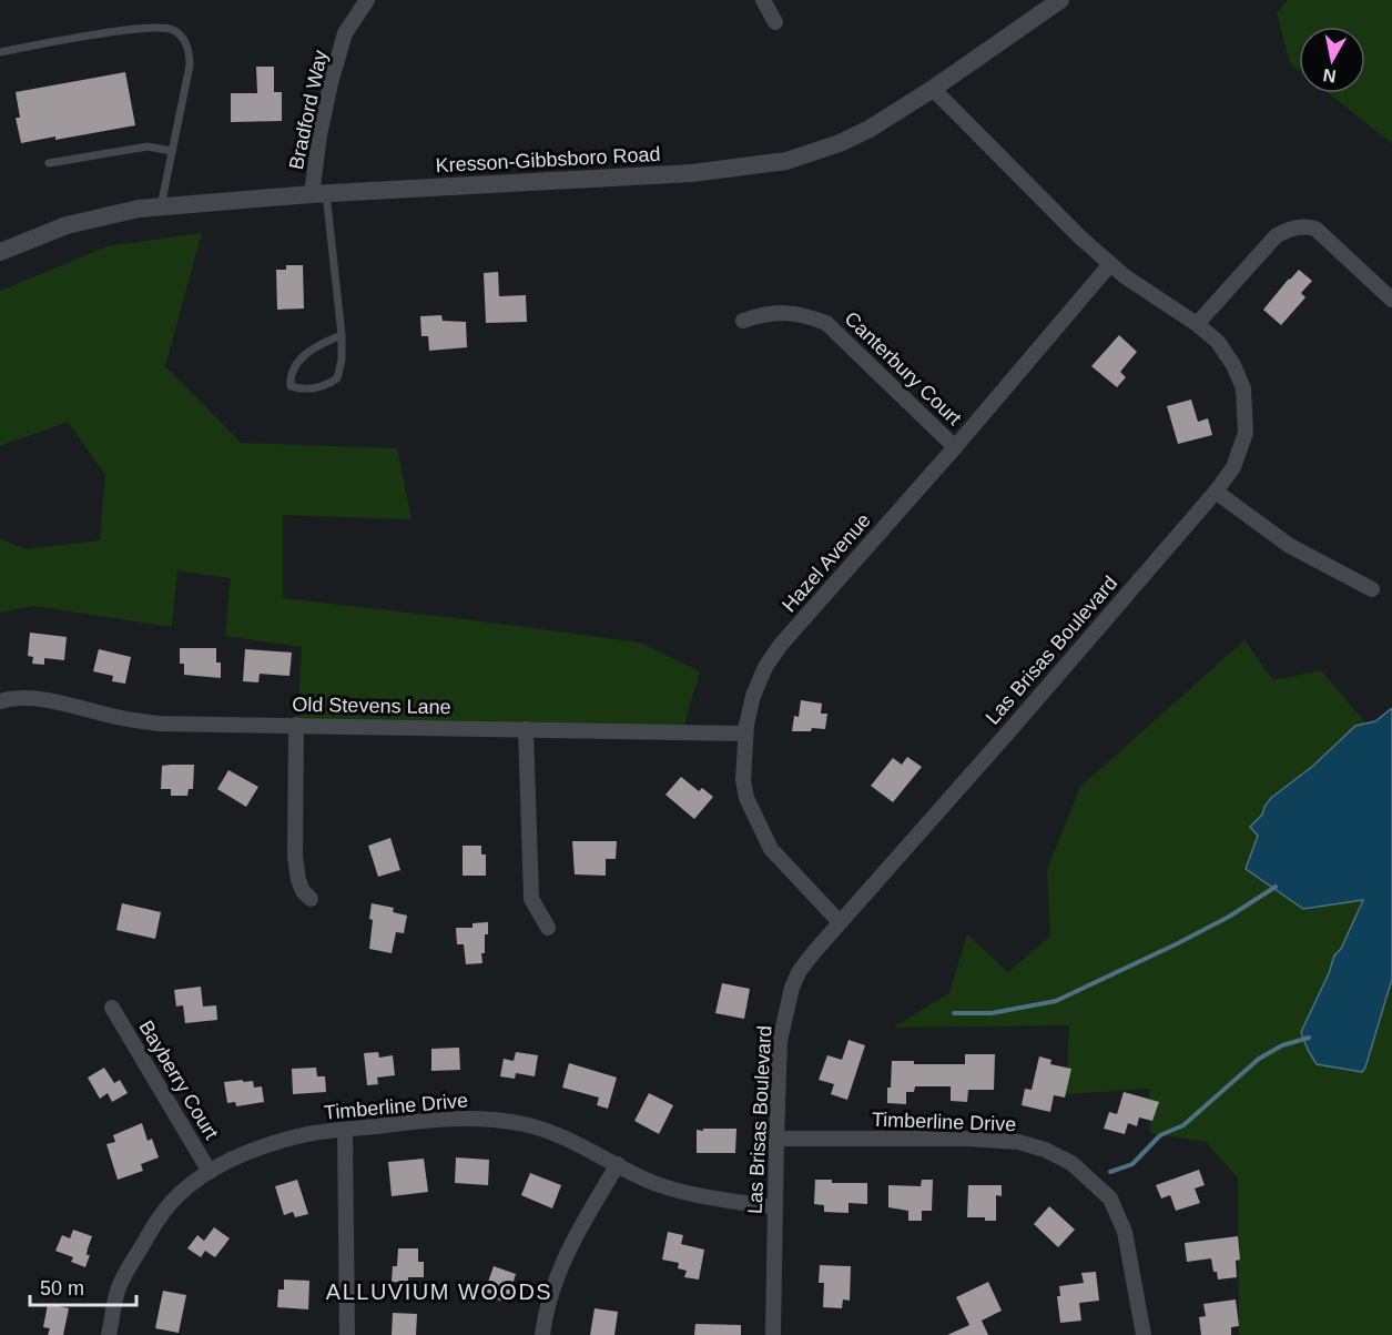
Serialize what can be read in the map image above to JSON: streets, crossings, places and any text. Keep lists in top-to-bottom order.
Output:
{
  "streets": {
    "street": [
      "Bradford Way",
      "Kresson-Gibbsboro Road",
      "Canterbury Court",
      "Hazel Avenue",
      "Las Brisas Boulevard",
      "Old Stevens Lane",
      "Bayberry Court",
      "Timberline Drive"
    ]
  },
  "crossings": [
    ["Bradford Way", "Kresson-Gibbsboro Road"],
    ["Kresson-Gibbsboro Road", "Las Brisas Boulevard"],
    ["Canterbury Court", "Hazel Avenue"],
    ["Hazel Avenue", "Las Brisas Boulevard"],
    ["Hazel Avenue", "Old Stevens Lane"],
    ["Las Brisas Boulevard", "Timberline Drive"],
    ["Bayberry Court", "Timberline Drive"]
  ],
  "districts": ["ALLUVIUM WOODS"],
  "scale_bar": "50 m",
  "north": "bottom"
}
